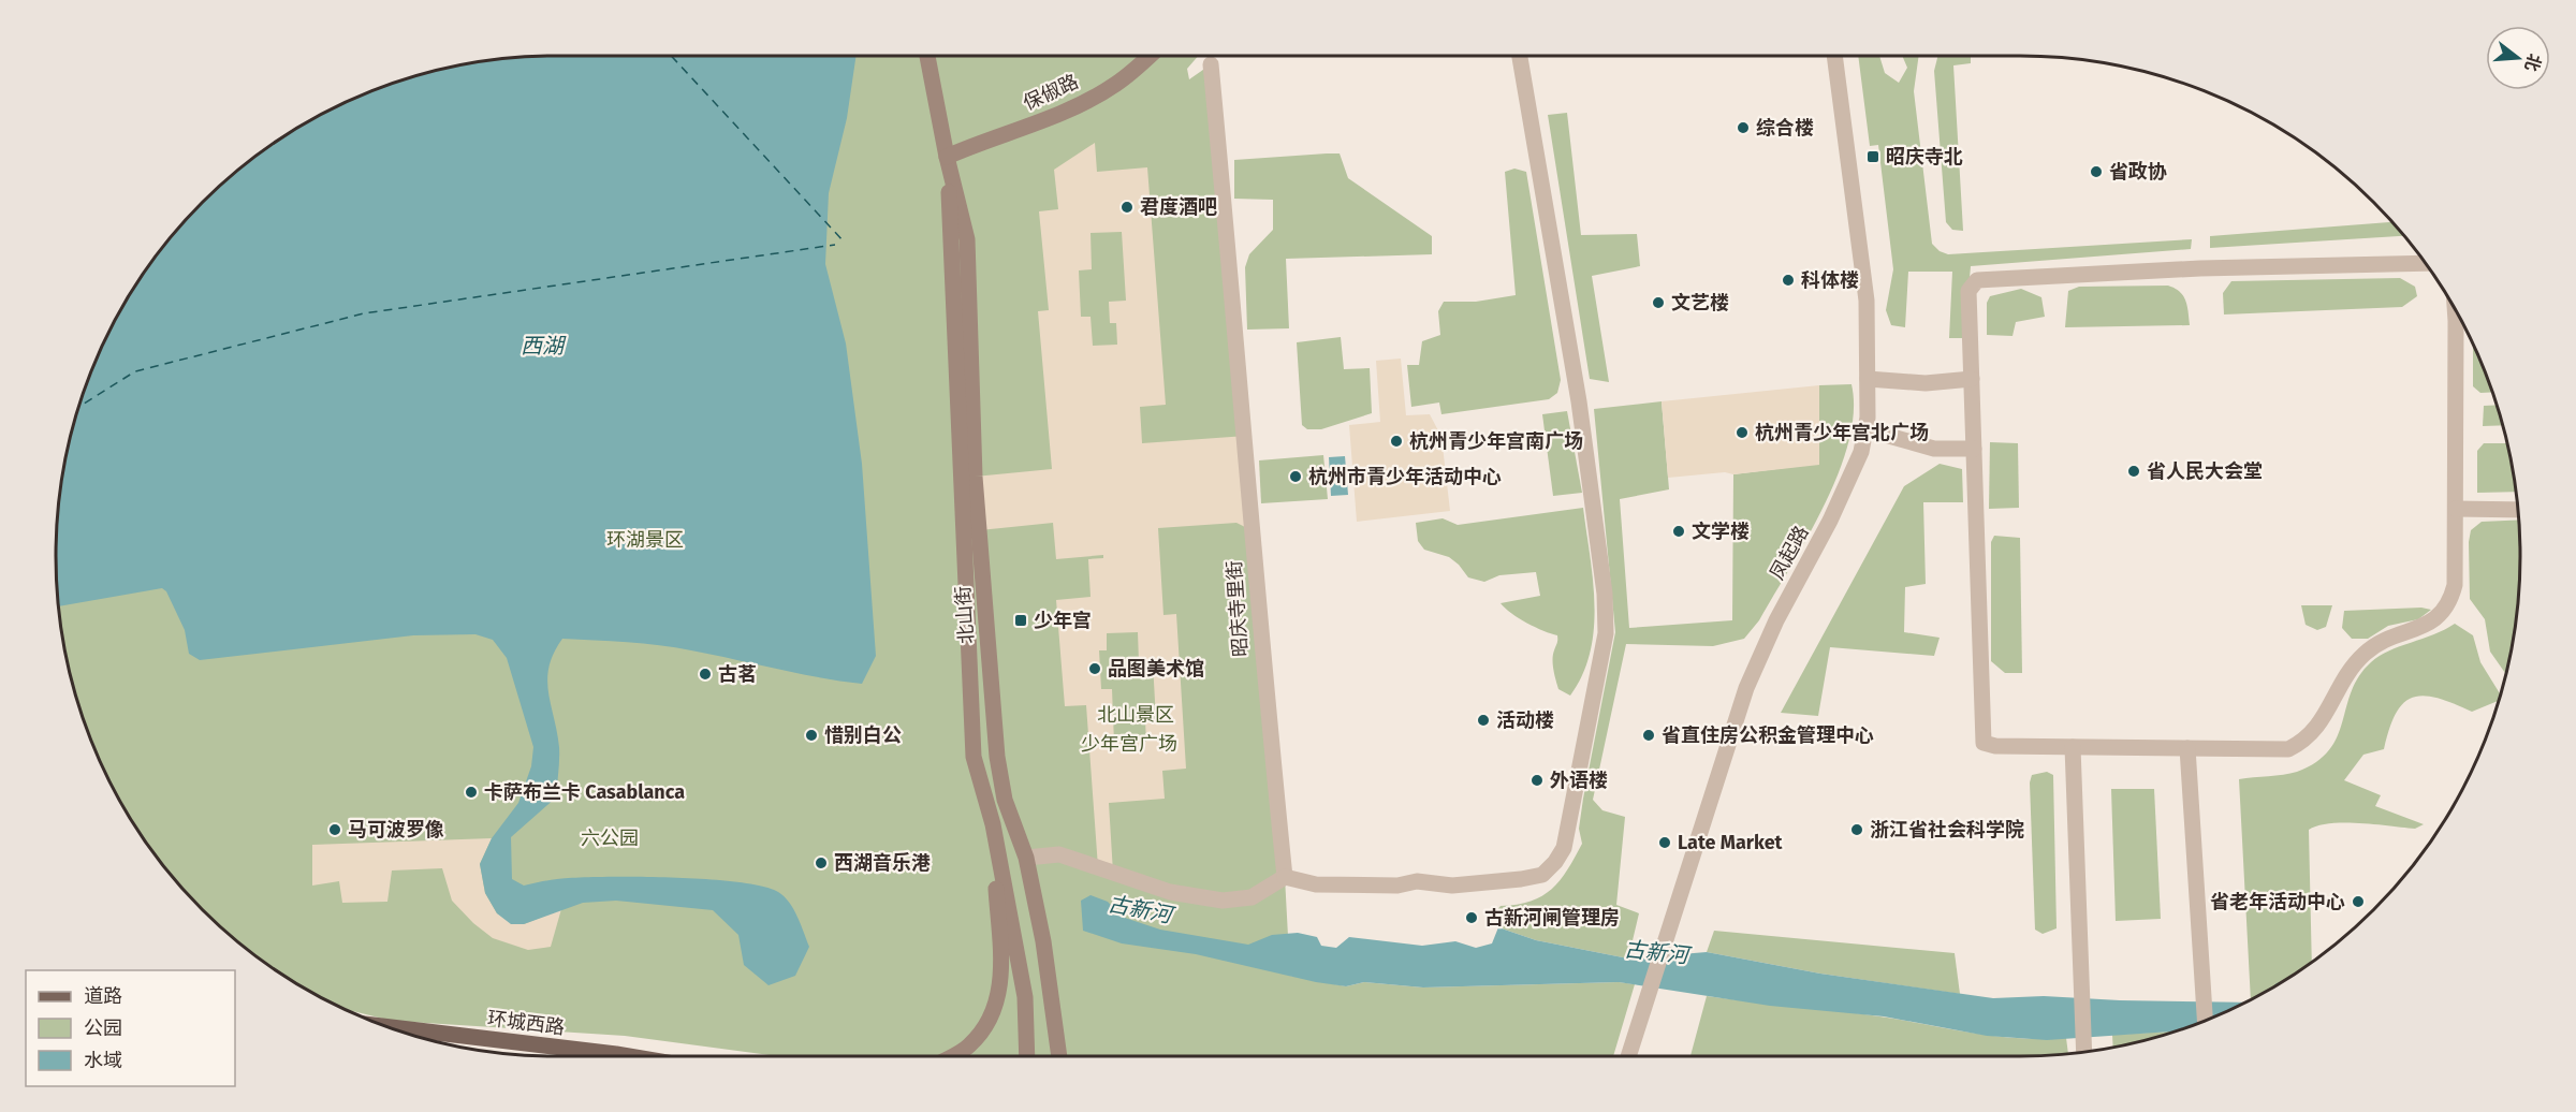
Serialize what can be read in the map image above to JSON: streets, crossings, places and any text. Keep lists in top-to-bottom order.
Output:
{
  "streets": {
    "main road": ["保俶路", "北山街", "环城西路"],
    "street": ["凤起路", "昭庆寺里街"]
  },
  "crossings": [
    ["保俶路", "北山街"]
  ],
  "water": ["西湖", "古新河"],
  "parks": [
    "环湖景区",
    "北山景区",
    "少年宫广场",
    "六公园"
  ],
  "places": {
    "other": [
      "综合楼",
      "省政协",
      "君度酒吧",
      "科体楼",
      "文艺楼",
      "杭州青少年宫北广场",
      "杭州青少年宫南广场",
      "省人民大会堂",
      "杭州市青少年活动中心",
      "文学楼",
      "品图美术馆",
      "古茗",
      "活动楼",
      "惜别白公",
      "省直住房公积金管理中心",
      "外语楼",
      "卡萨布兰卡 Casablanca",
      "马可波罗像",
      "浙江省社会科学院",
      "Late Market",
      "西湖音乐港",
      "省老年活动中心",
      "古新河闸管理房"
    ],
    "transit": ["昭庆寺北", "少年宫"]
  },
  "legend": ["道路", "公园", "水域"],
  "north": "right"
}
